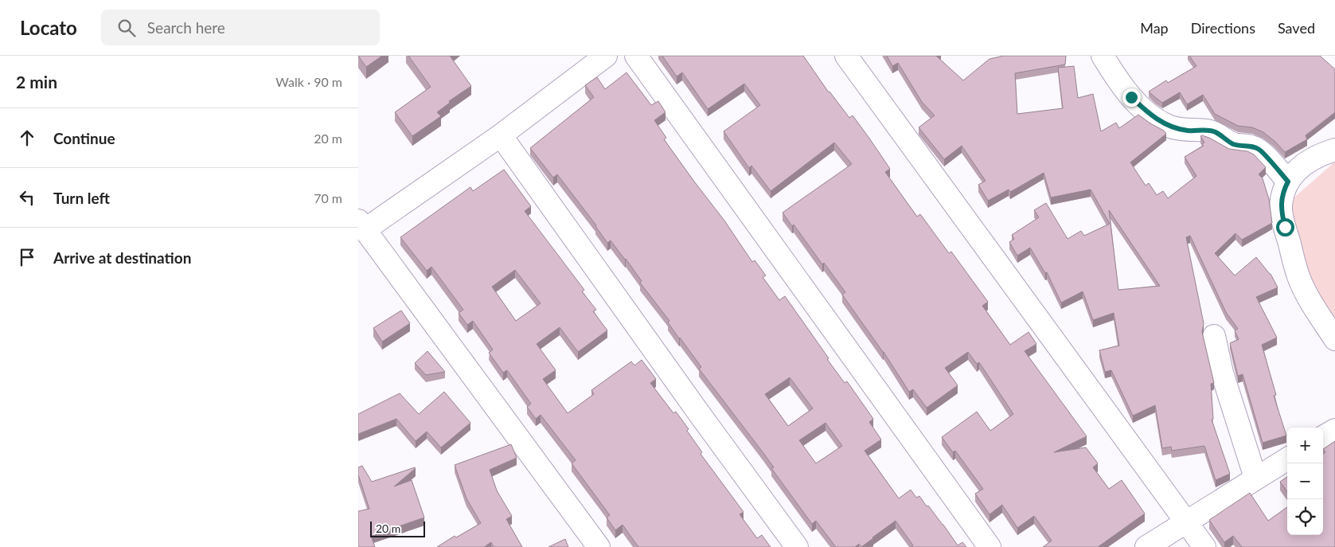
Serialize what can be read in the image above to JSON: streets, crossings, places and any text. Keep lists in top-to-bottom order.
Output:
{
  "scale_bar": "20 m",
  "page": {
    "header": "Locato",
    "search": "Search here",
    "nav": ["Map", "Directions", "Saved"],
    "heading": ["2 min", "Walk · 90 m"],
    "list": [
      ["Continue", "20 m"],
      ["Turn left", "70 m"],
      "Arrive at destination"
    ],
    "map_buttons": ["+", "−"],
    "scale": "20 m"
  }
}
